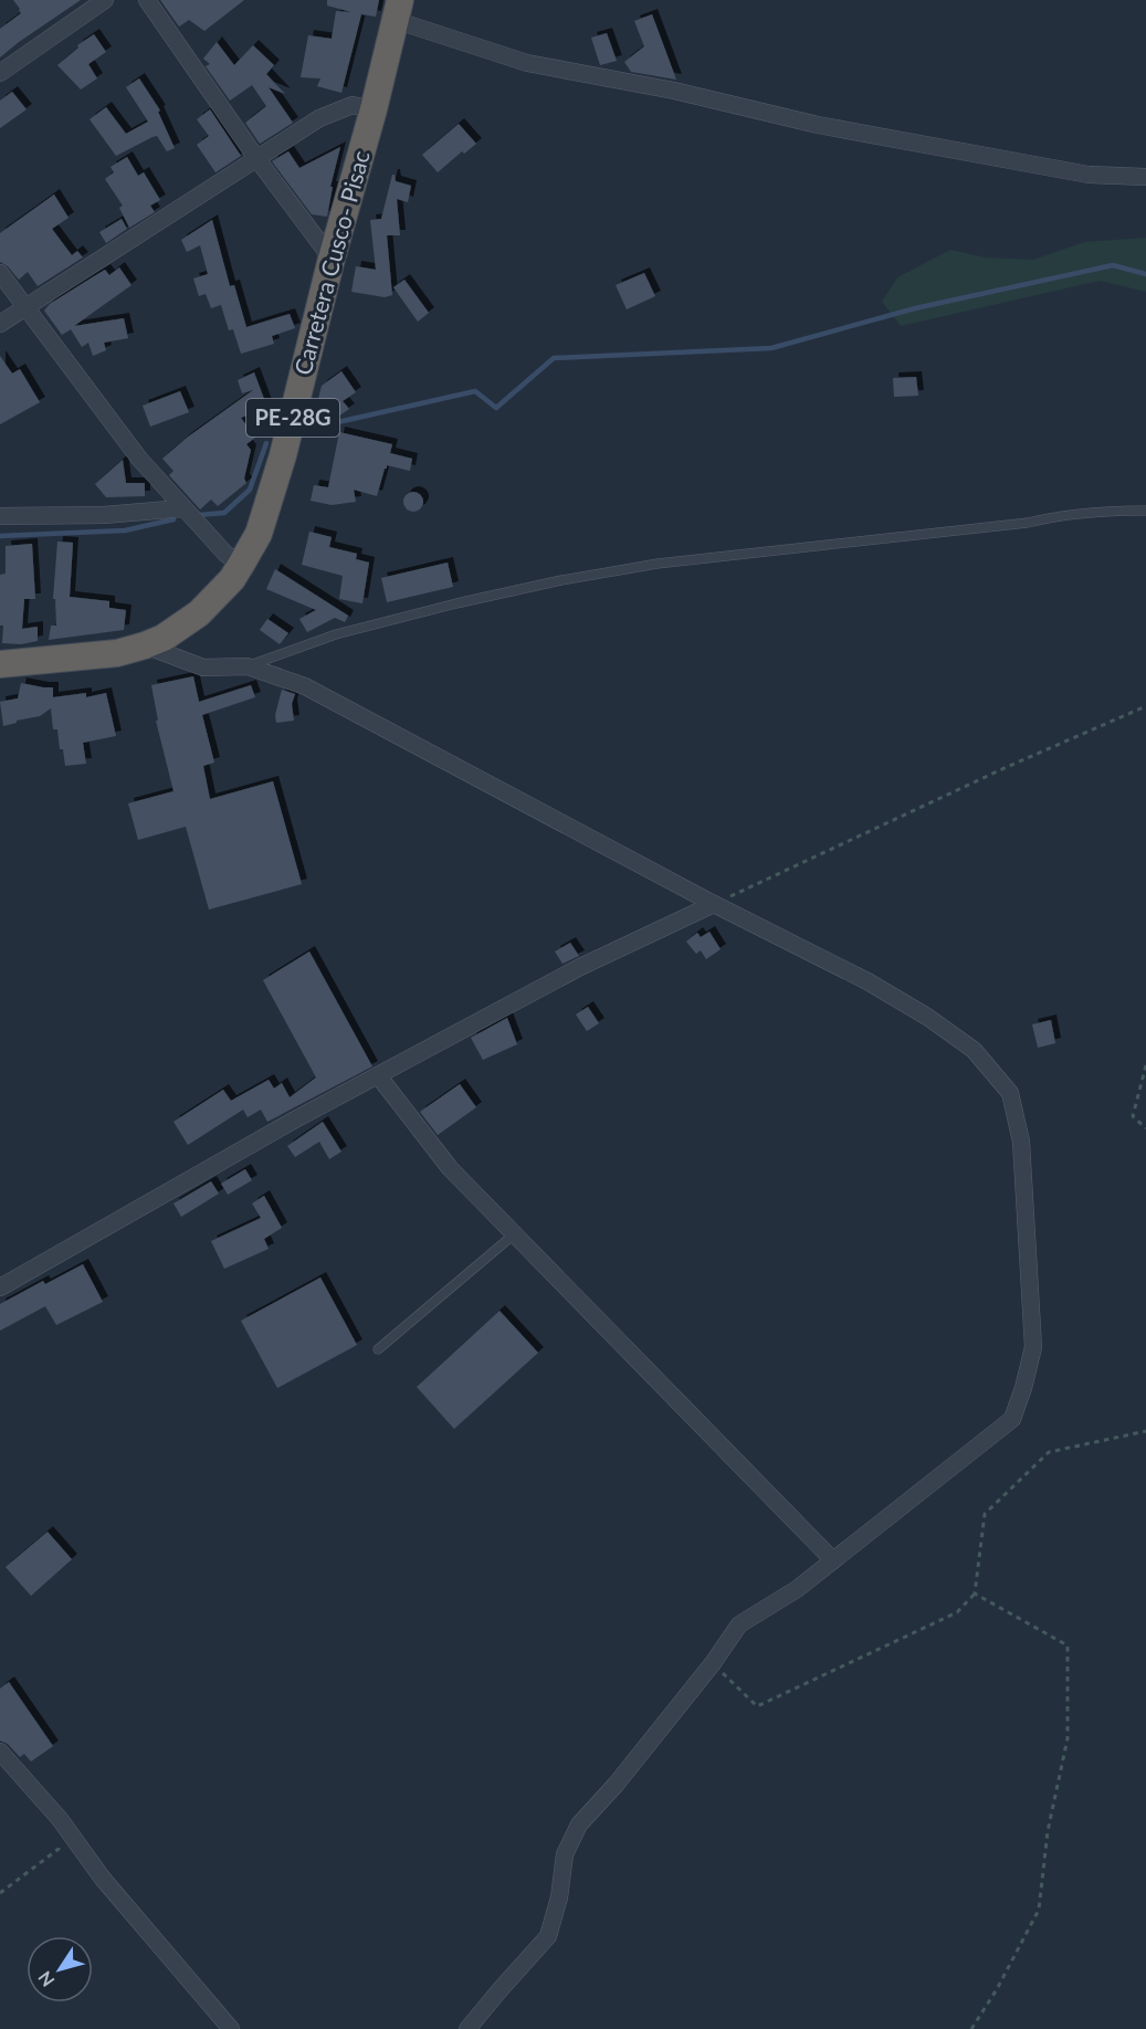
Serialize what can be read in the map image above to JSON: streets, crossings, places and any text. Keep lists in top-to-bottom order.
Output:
{
  "streets": {
    "highway": ["Carretera Cusco- Pisac", "PE-28G"]
  },
  "north": "bottom left"
}
